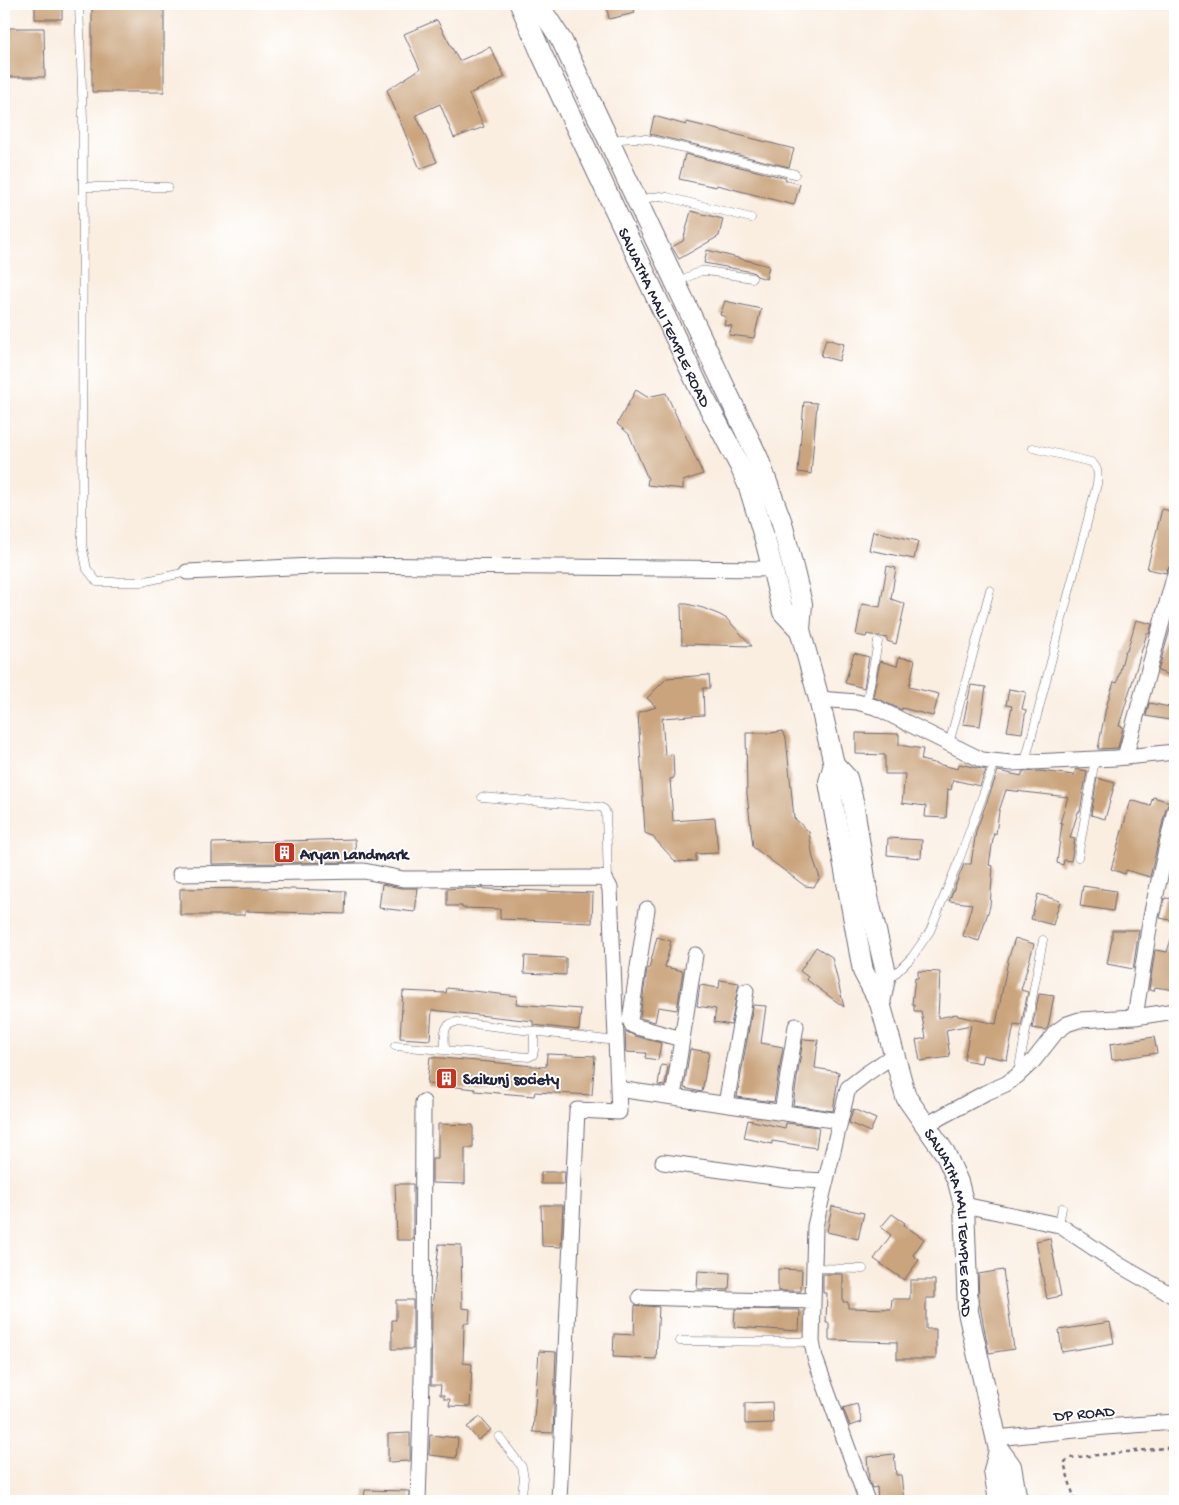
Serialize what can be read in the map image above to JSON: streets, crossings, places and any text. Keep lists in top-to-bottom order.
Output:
{
  "streets": {
    "street": ["SAWATHA MALI TEMPLE ROAD", "DP ROAD"]
  },
  "crossings": [
    ["SAWATHA MALI TEMPLE ROAD", "DP ROAD"]
  ],
  "places": {
    "building": ["Aryan Landmark", "Saikunj society"]
  }
}
